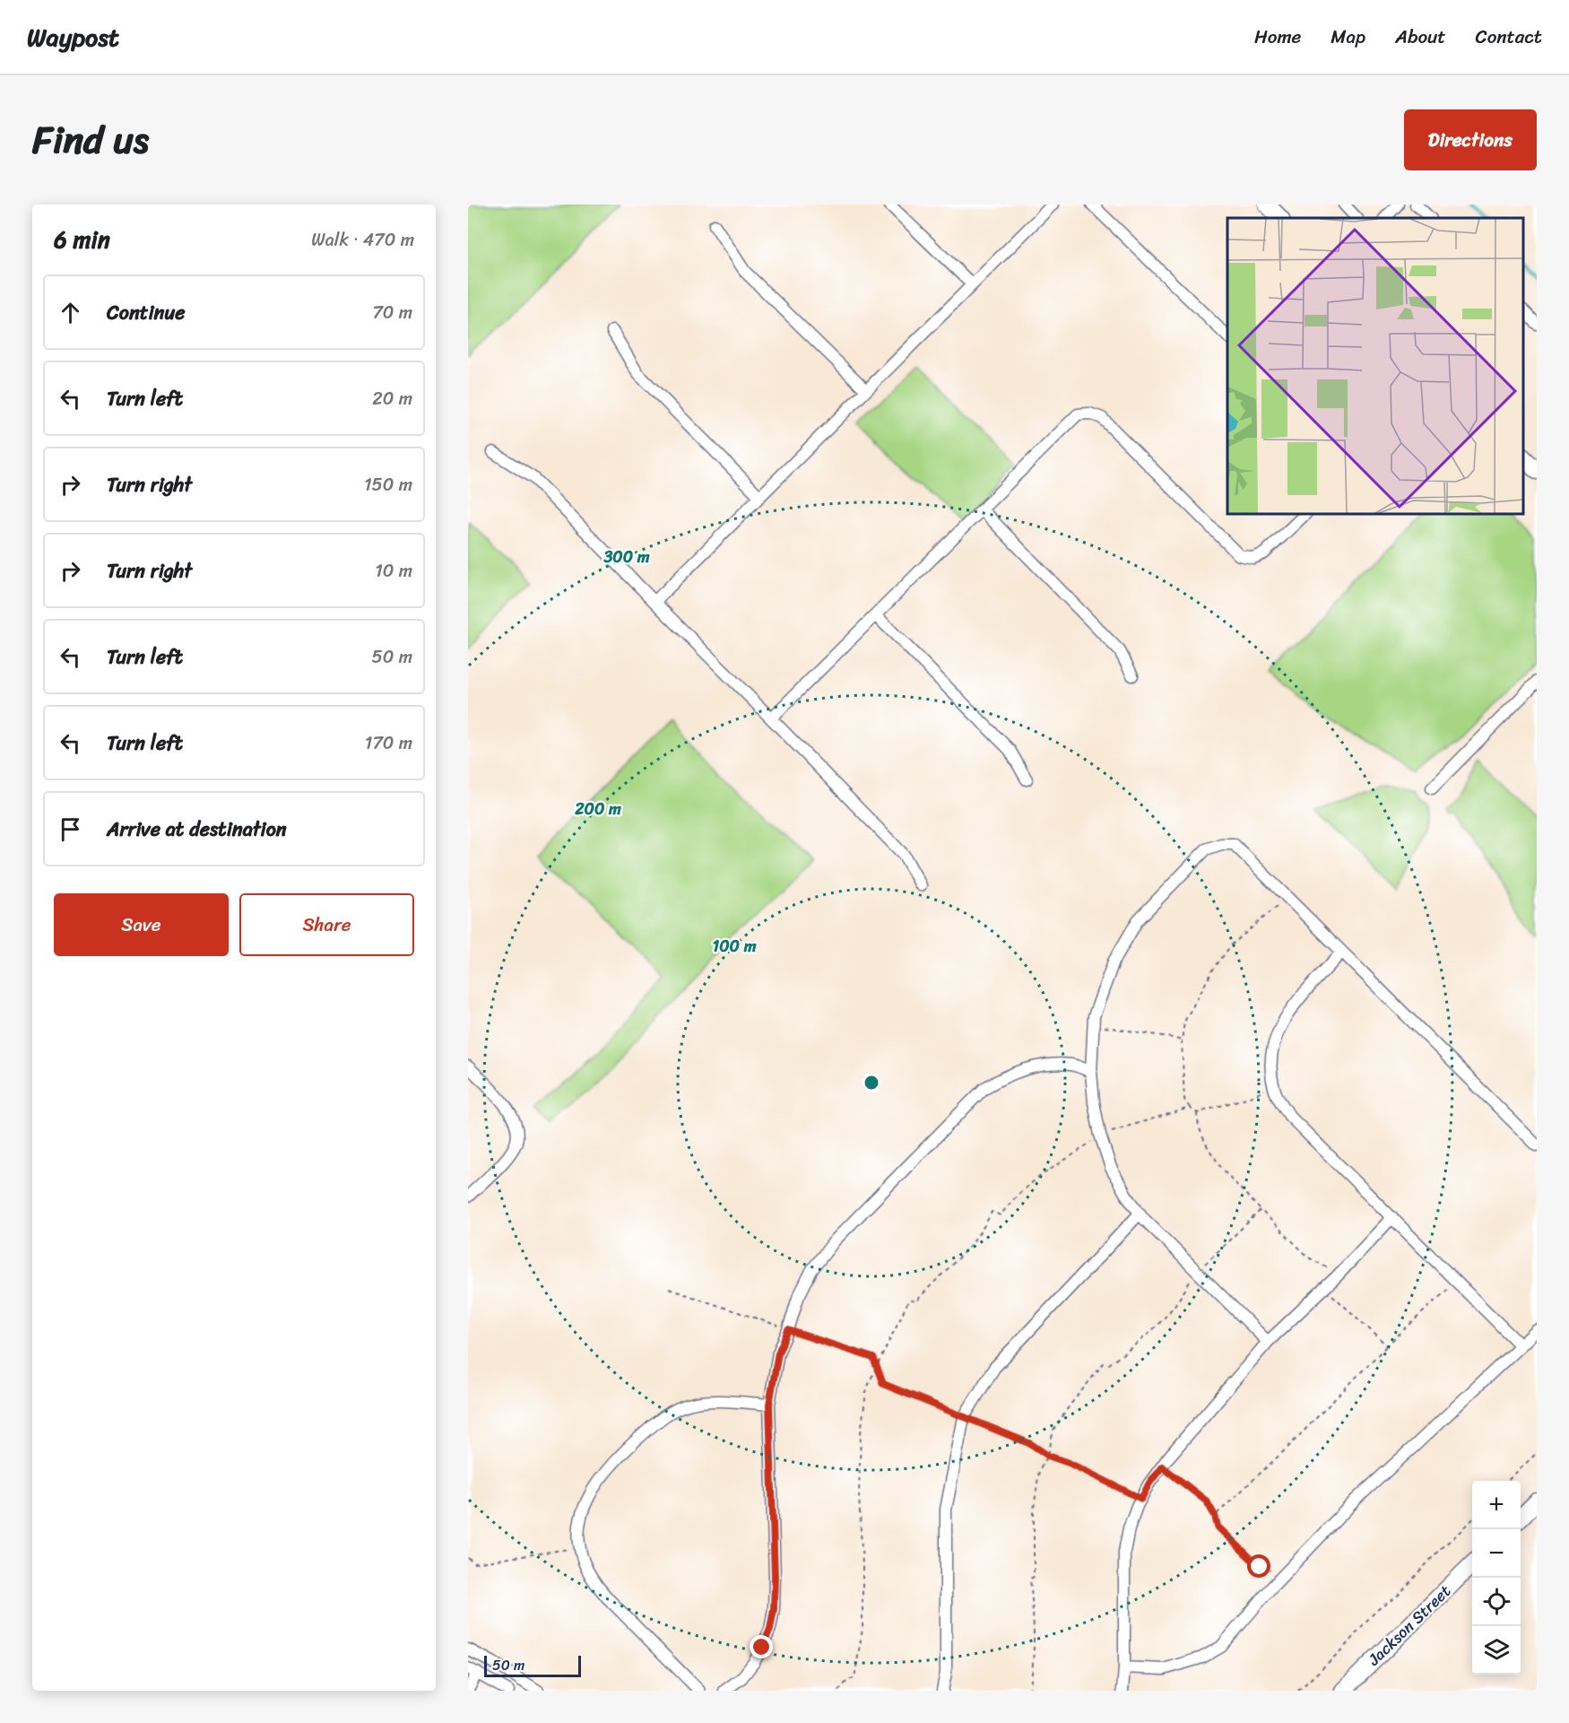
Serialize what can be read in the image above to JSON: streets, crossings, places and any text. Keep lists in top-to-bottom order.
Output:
{
  "streets": {
    "main road": ["Jackson Street"]
  },
  "scale_bar": "50 m",
  "page": {
    "header": "Waypost",
    "nav": [
      "Home",
      "Map",
      "About",
      "Contact"
    ],
    "title": "Find us",
    "buttons": [
      "Directions",
      ["Save", "Share"]
    ],
    "heading": ["6 min", "Walk · 470 m"],
    "list": [
      ["Continue", "70 m"],
      ["Turn left", "20 m"],
      ["Turn right", "150 m"],
      ["Turn right", "10 m"],
      ["Turn left", "50 m"],
      ["Turn left", "170 m"],
      "Arrive at destination"
    ],
    "map_buttons": ["+", "−"],
    "scale": "50 m"
  },
  "rings": ["300 m", "200 m", "100 m"]
}
